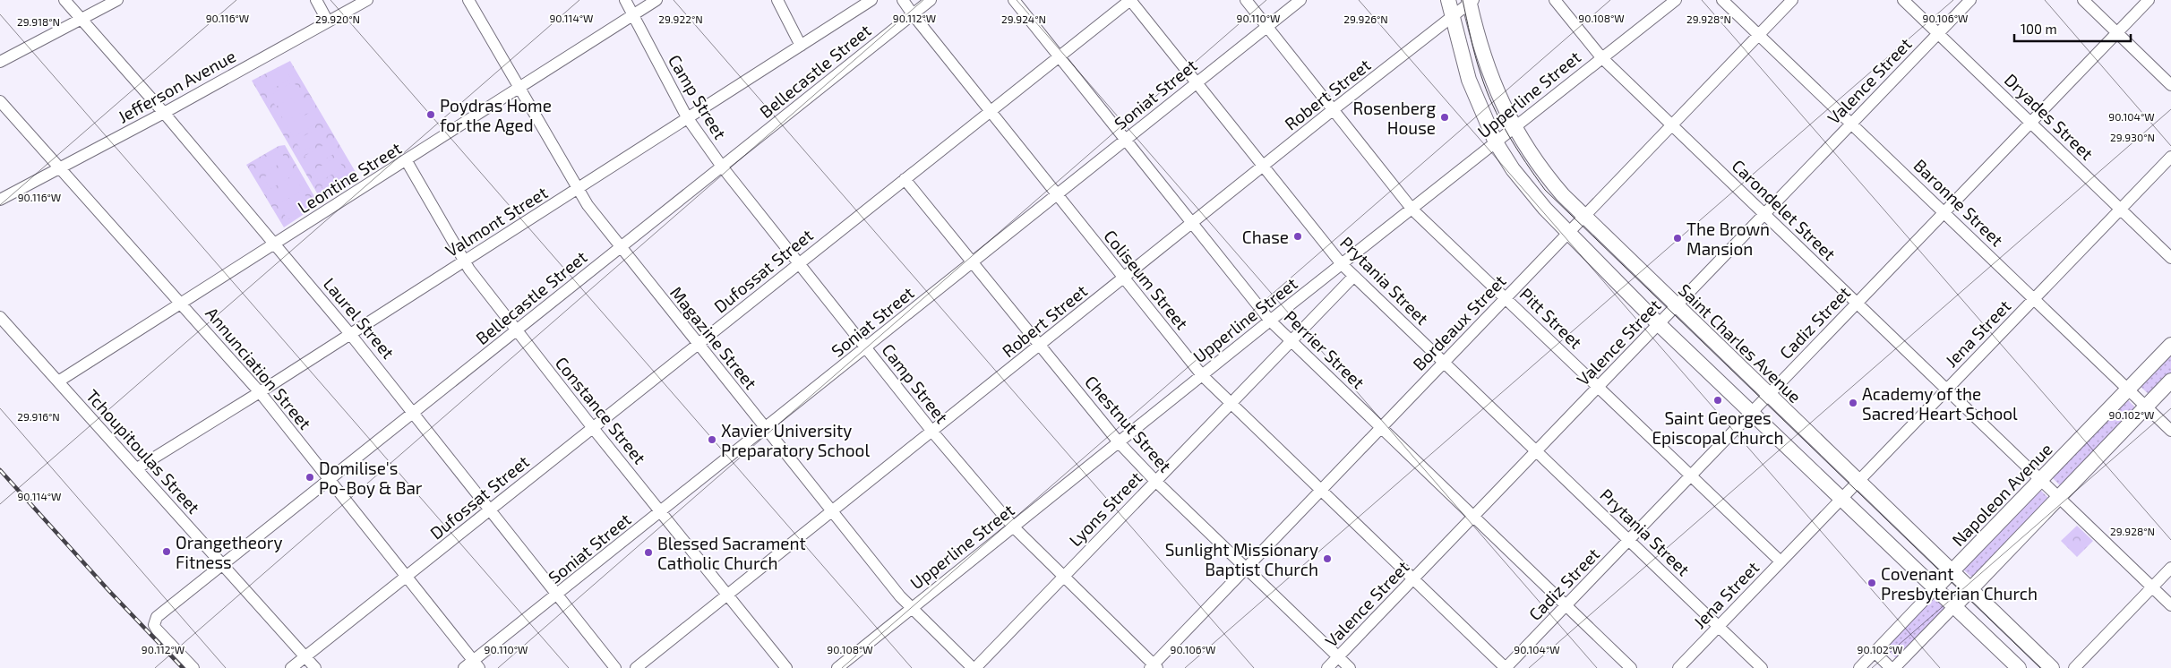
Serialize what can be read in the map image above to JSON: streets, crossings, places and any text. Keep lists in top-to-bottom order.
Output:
{
  "streets": {
    "main road": ["Saint Charles Avenue", "Napoleon Avenue"],
    "street": [
      "Bellecastle Street",
      "Valence Street",
      "Jefferson Avenue",
      "Soniat Street",
      "Robert Street",
      "Upperline Street",
      "Camp Street",
      "Dryades Street",
      "Leontine Street",
      "Baronne Street",
      "Carondelet Street",
      "Valmont Street",
      "Dufossat Street",
      "Coliseum Street",
      "Prytania Street",
      "Laurel Street",
      "Pitt Street",
      "Bordeaux Street",
      "Cadiz Street",
      "Jena Street",
      "Magazine Street",
      "Perrier Street",
      "Annunciation Street",
      "Constance Street",
      "Chestnut Street",
      "Tchoupitoulas Street",
      "Lyons Street"
    ]
  },
  "crossings": [
    ["Bellecastle Street", "Camp Street"],
    ["Bellecastle Street", "Coliseum Street"],
    ["Bellecastle Street", "Laurel Street"],
    ["Bellecastle Street", "Magazine Street"],
    ["Bellecastle Street", "Annunciation Street"],
    ["Bellecastle Street", "Constance Street"],
    ["Bellecastle Street", "Tchoupitoulas Street"],
    ["Valence Street", "Dryades Street"],
    ["Valence Street", "Baronne Street"],
    ["Valence Street", "Carondelet Street"],
    ["Valence Street", "Coliseum Street"],
    ["Valence Street", "Prytania Street"],
    ["Valence Street", "Pitt Street"],
    ["Valence Street", "Saint Charles Avenue"],
    ["Valence Street", "Perrier Street"],
    ["Valence Street", "Chestnut Street"],
    ["Jefferson Avenue", "Laurel Street"],
    ["Jefferson Avenue", "Annunciation Street"],
    ["Soniat Street", "Camp Street"],
    ["Soniat Street", "Coliseum Street"],
    ["Soniat Street", "Prytania Street"],
    ["Soniat Street", "Laurel Street"],
    ["Soniat Street", "Pitt Street"],
    ["Soniat Street", "Magazine Street"],
    ["Soniat Street", "Perrier Street"],
    ["Soniat Street", "Annunciation Street"],
    ["Soniat Street", "Constance Street"],
    ["Soniat Street", "Chestnut Street"],
    ["Robert Street", "Camp Street"],
    ["Robert Street", "Coliseum Street"],
    ["Robert Street", "Prytania Street"],
    ["Robert Street", "Pitt Street"],
    ["Robert Street", "Magazine Street"],
    ["Robert Street", "Saint Charles Avenue"],
    ["Robert Street", "Perrier Street"],
    ["Robert Street", "Constance Street"],
    ["Robert Street", "Chestnut Street"],
    ["Upperline Street", "Camp Street"],
    ["Upperline Street", "Carondelet Street"],
    ["Upperline Street", "Coliseum Street"],
    ["Upperline Street", "Prytania Street"],
    ["Upperline Street", "Pitt Street"],
    ["Upperline Street", "Magazine Street"],
    ["Upperline Street", "Saint Charles Avenue"],
    ["Upperline Street", "Perrier Street"],
    ["Upperline Street", "Chestnut Street"],
    ["Camp Street", "Leontine Street"],
    ["Camp Street", "Valmont Street"],
    ["Camp Street", "Dufossat Street"],
    ["Camp Street", "Bordeaux Street"],
    ["Camp Street", "Lyons Street"],
    ["Dryades Street", "Cadiz Street"],
    ["Dryades Street", "Jena Street"],
    ["Leontine Street", "Laurel Street"],
    ["Leontine Street", "Magazine Street"],
    ["Leontine Street", "Annunciation Street"],
    ["Leontine Street", "Constance Street"],
    ["Leontine Street", "Tchoupitoulas Street"],
    ["Baronne Street", "Bordeaux Street"],
    ["Baronne Street", "Cadiz Street"],
    ["Baronne Street", "Jena Street"],
    ["Baronne Street", "Napoleon Avenue"],
    ["Carondelet Street", "Bordeaux Street"],
    ["Carondelet Street", "Cadiz Street"],
    ["Carondelet Street", "Jena Street"],
    ["Carondelet Street", "Napoleon Avenue"],
    ["Valmont Street", "Laurel Street"],
    ["Valmont Street", "Magazine Street"],
    ["Valmont Street", "Annunciation Street"],
    ["Valmont Street", "Constance Street"],
    ["Valmont Street", "Tchoupitoulas Street"],
    ["Dufossat Street", "Coliseum Street"],
    ["Dufossat Street", "Prytania Street"],
    ["Dufossat Street", "Laurel Street"],
    ["Dufossat Street", "Magazine Street"],
    ["Dufossat Street", "Perrier Street"],
    ["Dufossat Street", "Annunciation Street"],
    ["Dufossat Street", "Constance Street"],
    ["Dufossat Street", "Chestnut Street"],
    ["Dufossat Street", "Tchoupitoulas Street"],
    ["Coliseum Street", "Bordeaux Street"],
    ["Coliseum Street", "Cadiz Street"],
    ["Coliseum Street", "Lyons Street"],
    ["Prytania Street", "Bordeaux Street"],
    ["Prytania Street", "Cadiz Street"],
    ["Prytania Street", "Jena Street"],
    ["Prytania Street", "Lyons Street"],
    ["Pitt Street", "Bordeaux Street"],
    ["Pitt Street", "Cadiz Street"],
    ["Pitt Street", "Jena Street"],
    ["Bordeaux Street", "Saint Charles Avenue"],
    ["Bordeaux Street", "Perrier Street"],
    ["Bordeaux Street", "Chestnut Street"],
    ["Cadiz Street", "Saint Charles Avenue"],
    ["Cadiz Street", "Perrier Street"],
    ["Jena Street", "Saint Charles Avenue"],
    ["Magazine Street", "Lyons Street"],
    ["Saint Charles Avenue", "Napoleon Avenue"],
    ["Perrier Street", "Lyons Street"],
    ["Chestnut Street", "Lyons Street"]
  ],
  "places": [
    "Poydras Home for the Aged",
    "Rosenberg House",
    "Chase",
    "The Brown Mansion",
    "Saint Georges Episcopal Church",
    "Academy of the Sacred Heart School",
    "Xavier University Preparatory School",
    "Domilise's Po-Boy & Bar",
    "Orangetheory Fitness",
    "Blessed Sacrament Catholic Church",
    "Sunlight Missionary Baptist Church",
    "Covenant Presbyterian Church"
  ],
  "scale_bar": "100 m",
  "coordinates": [
    "90.116°W",
    "90.114°W",
    "90.112°W",
    "90.110°W",
    "90.108°W",
    "90.106°W",
    "29.920°N",
    "29.922°N",
    "29.924°N",
    "29.928°N",
    "29.926°N",
    "29.918°N",
    "90.104°W",
    "29.930°N",
    "90.102°W",
    "29.916°N"
  ]
}
